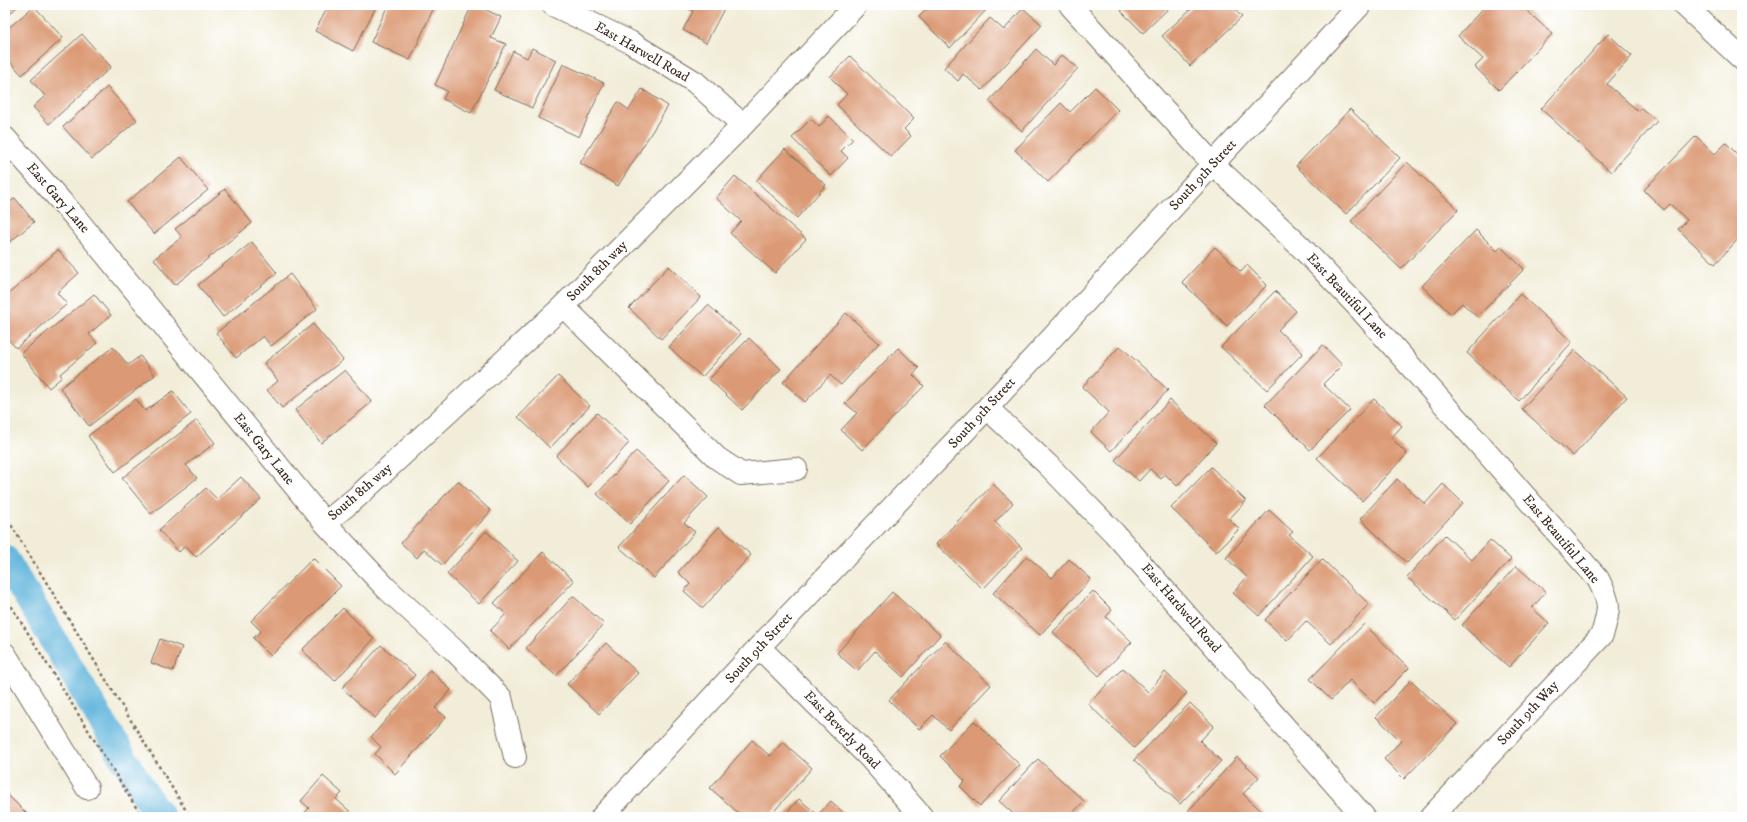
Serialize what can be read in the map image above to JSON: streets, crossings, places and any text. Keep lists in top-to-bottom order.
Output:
{
  "streets": {
    "street": [
      "East Harwell Road",
      "South 9th Street",
      "East Gary Lane",
      "South 8th way",
      "East Beautiful Lane",
      "East Hardwell Road",
      "South 9th Way",
      "East Beverly Road"
    ]
  },
  "crossings": [
    ["East Harwell Road", "South 8th way"],
    ["South 9th Street", "East Beautiful Lane"],
    ["South 9th Street", "East Hardwell Road"],
    ["South 9th Street", "East Beverly Road"],
    ["East Gary Lane", "South 8th way"],
    ["East Beautiful Lane", "South 9th Way"]
  ]
}
